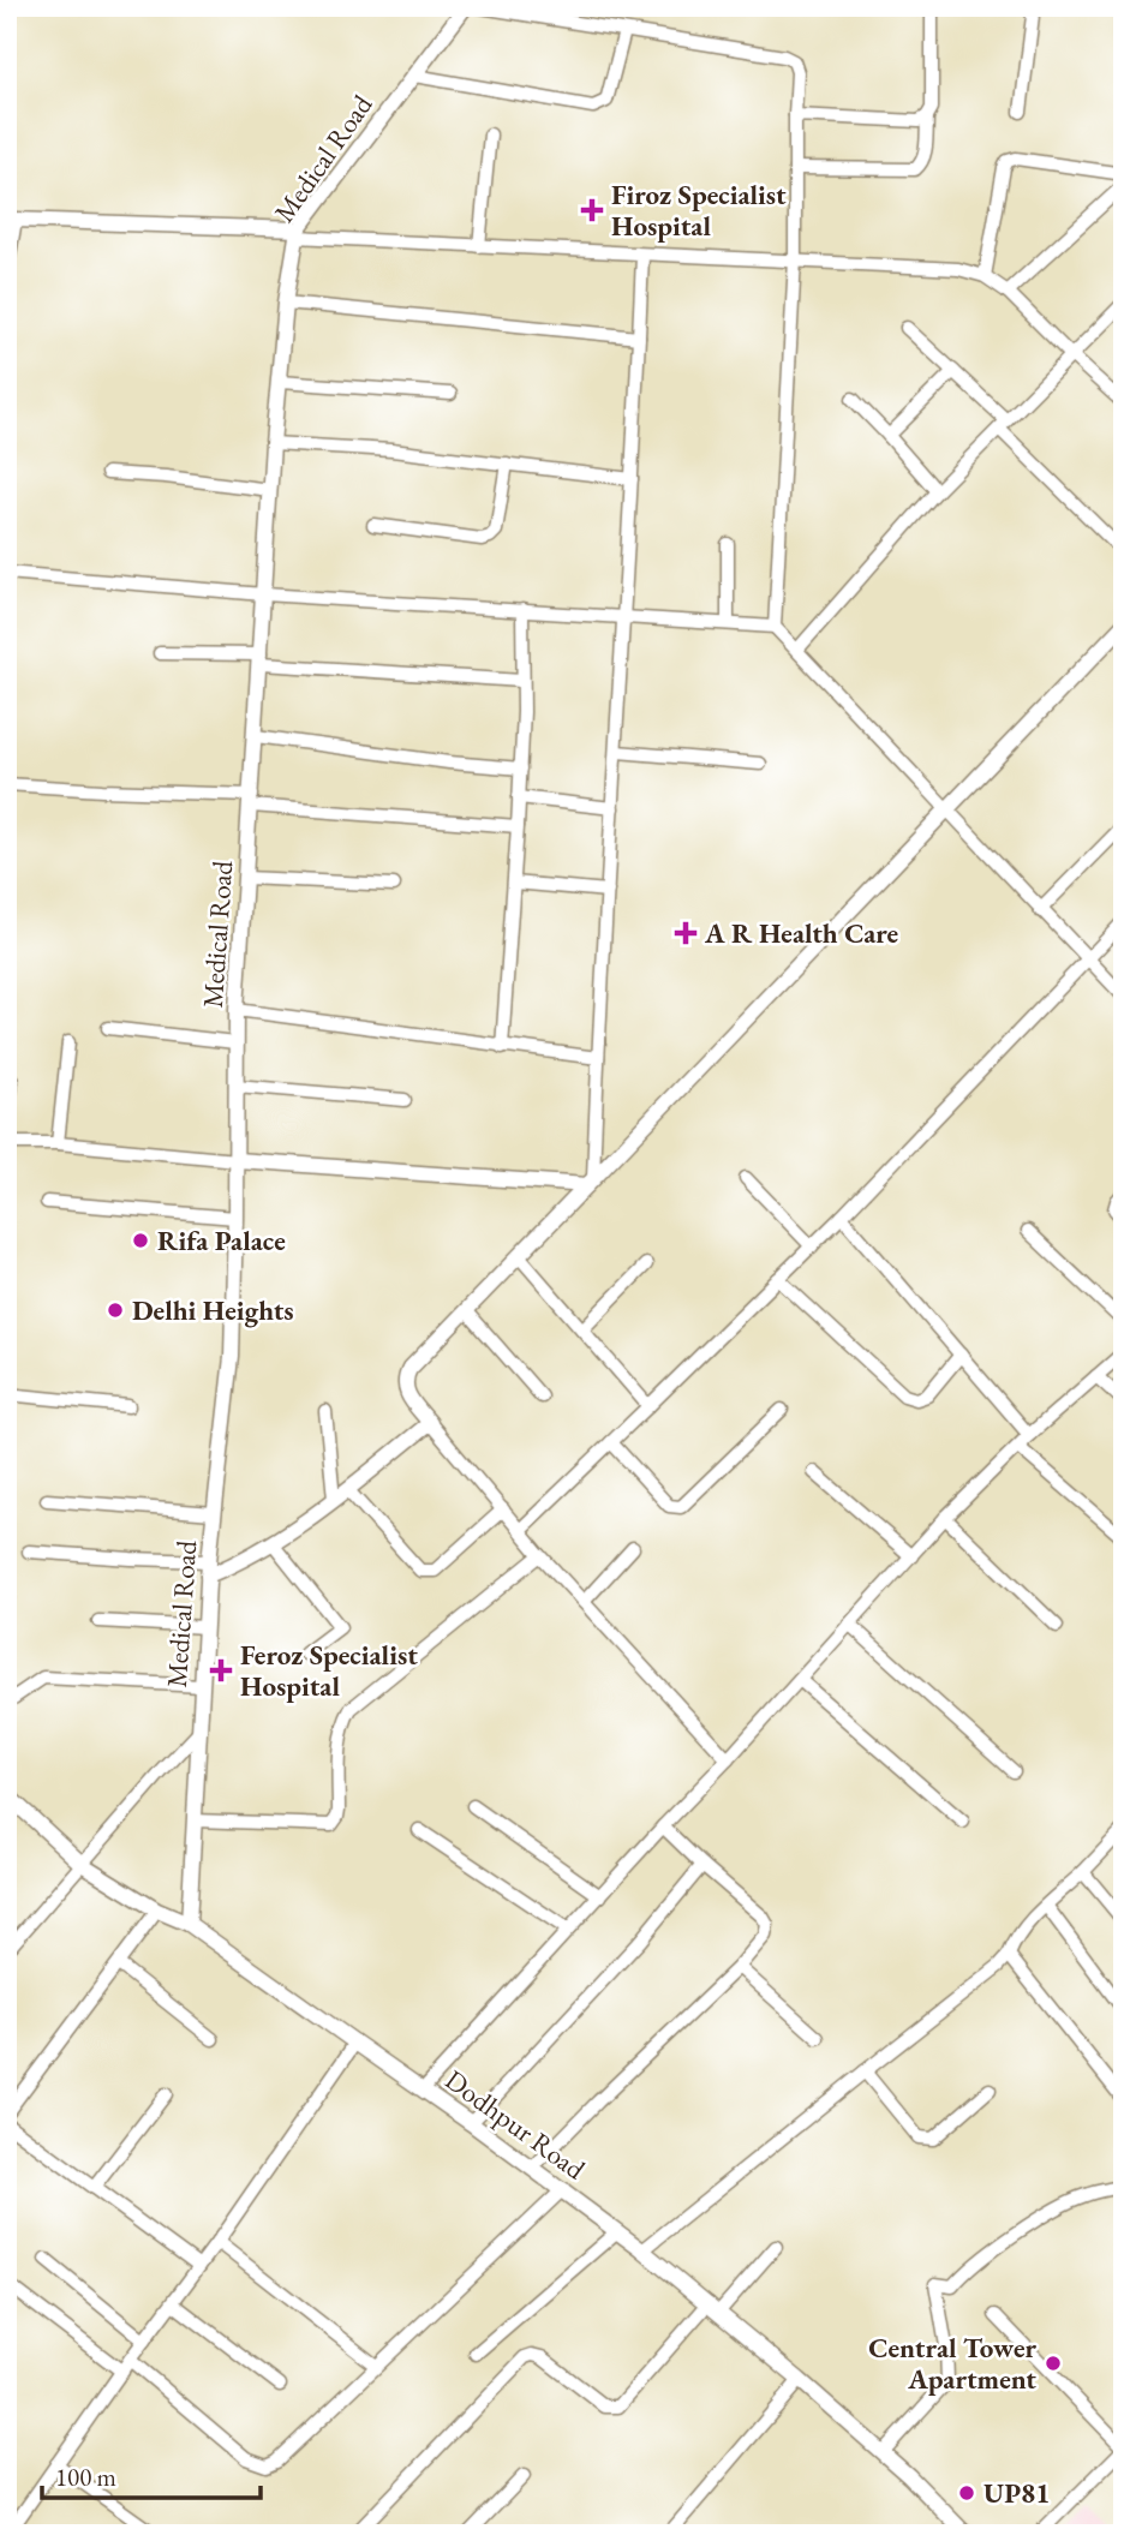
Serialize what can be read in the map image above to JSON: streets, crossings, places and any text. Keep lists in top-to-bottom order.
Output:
{
  "streets": {
    "street": ["Medical Road", "Dodhpur Road"]
  },
  "crossings": [
    ["Medical Road", "Dodhpur Road"]
  ],
  "places": {
    "health": ["Firoz Specialist Hospital", "A R Health Care", "Feroz Specialist Hospital"],
    "other": [
      "Rifa Palace",
      "Delhi Heights",
      "Central Tower Apartment",
      "UP81"
    ]
  },
  "scale_bar": "100 m"
}
